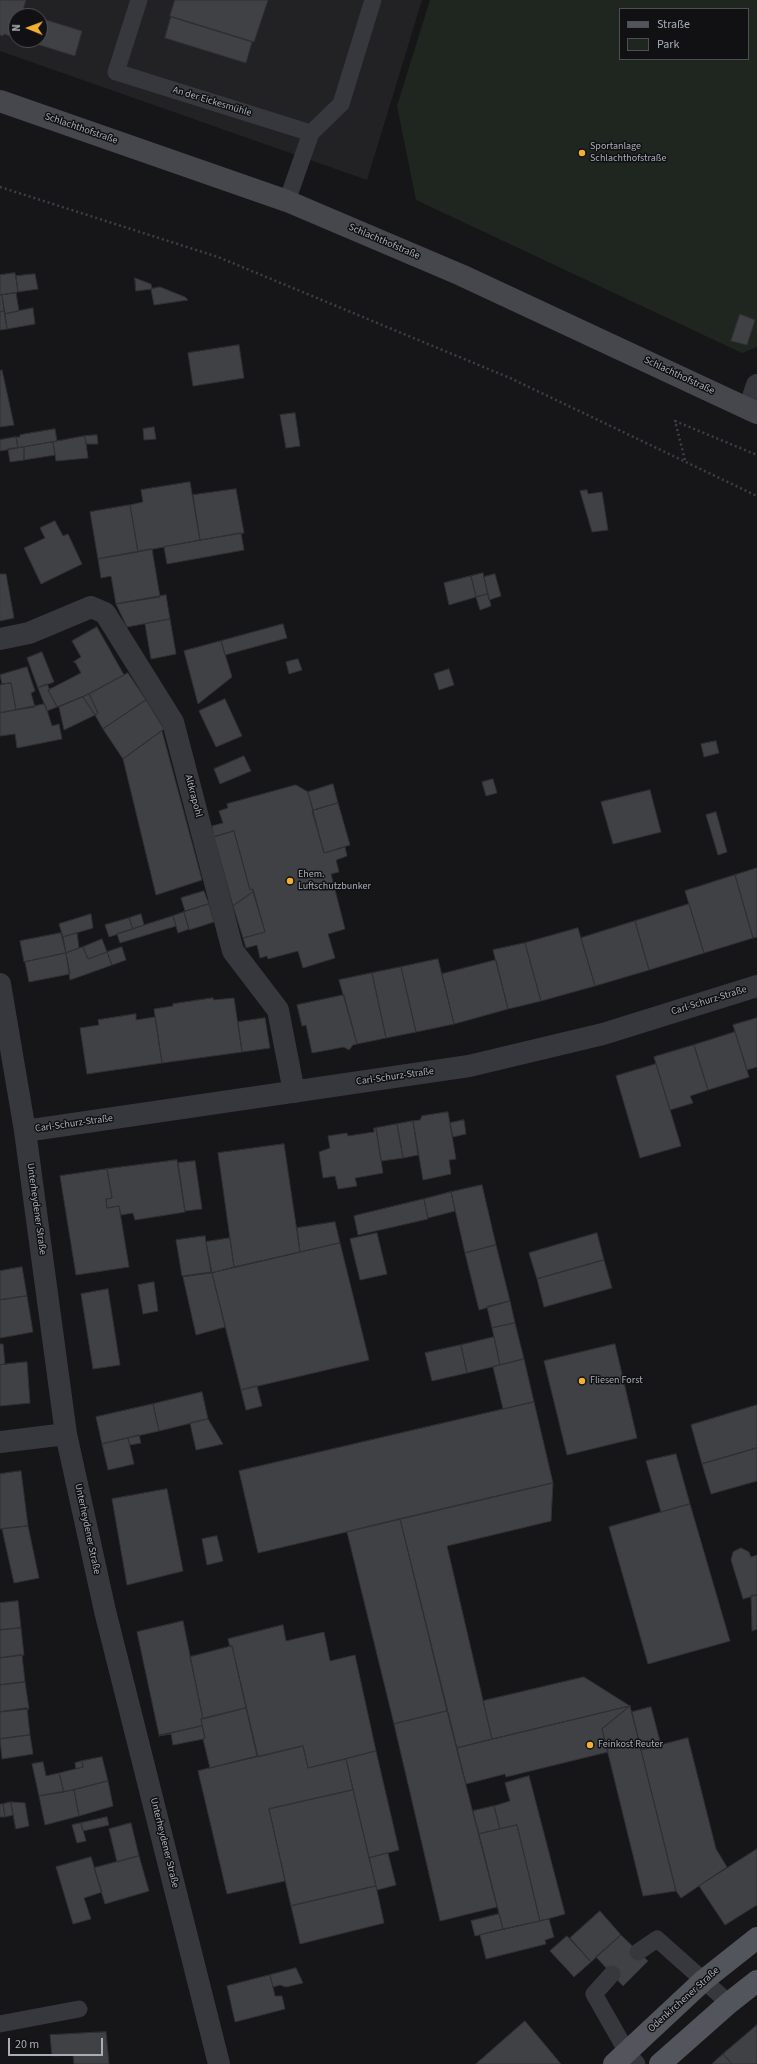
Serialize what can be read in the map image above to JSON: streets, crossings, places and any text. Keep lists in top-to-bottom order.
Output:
{
  "streets": {
    "main road": ["Schlachthofstraße", "Odenkirchener Straße"],
    "street": ["Altkrapohl", "Carl-Schurz-Straße", "Unterheydener Straße"],
    "lane": ["An der Eickesmühle"]
  },
  "crossings": [
    ["Altkrapohl", "Carl-Schurz-Straße"],
    ["Carl-Schurz-Straße", "Unterheydener Straße"]
  ],
  "places": [
    "Sportanlage Schlachthofstraße",
    "Ehem. Luftschutzbunker",
    "Fliesen Forst",
    "Feinkost Reuter"
  ],
  "legend": ["Straße", "Park"],
  "scale_bar": "20 m",
  "north": "left"
}
